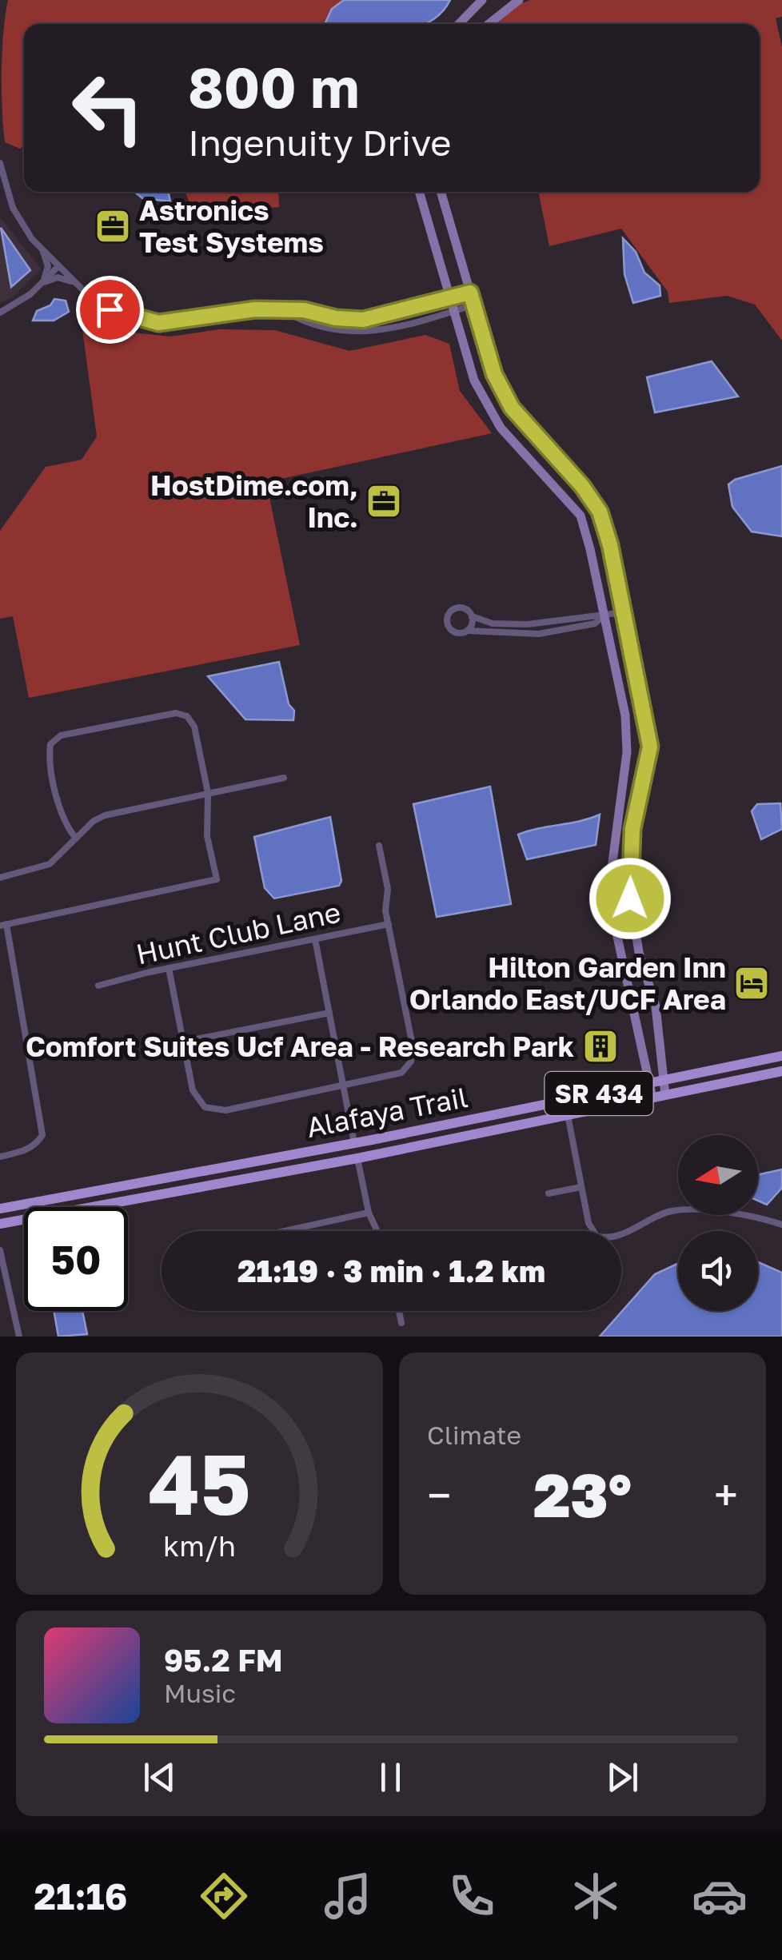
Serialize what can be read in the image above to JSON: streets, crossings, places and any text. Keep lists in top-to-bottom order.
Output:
{
  "streets": {
    "main road": ["SR 434", "Alafaya Trail"],
    "street": ["Hunt Club Lane"]
  },
  "places": {
    "office": ["Astronics Test Systems", "HostDime.com, Inc."],
    "hotel": ["Hilton Garden Inn Orlando East/UCF Area"],
    "building": ["Comfort Suites Ucf Area - Research Park"]
  },
  "north": "left",
  "page": {
    "turn": ["800 m", "Ingenuity Drive"],
    "limit": "50",
    "trip": "21:19 · 3 min · 1.2 km",
    "tile": "Climate",
    "heat": ["−", "23°", "+"],
    "song": ["95.2 FM", "Music"],
    "tabs": "21:16",
    "gauge": ["45", "km/h"]
  }
}
